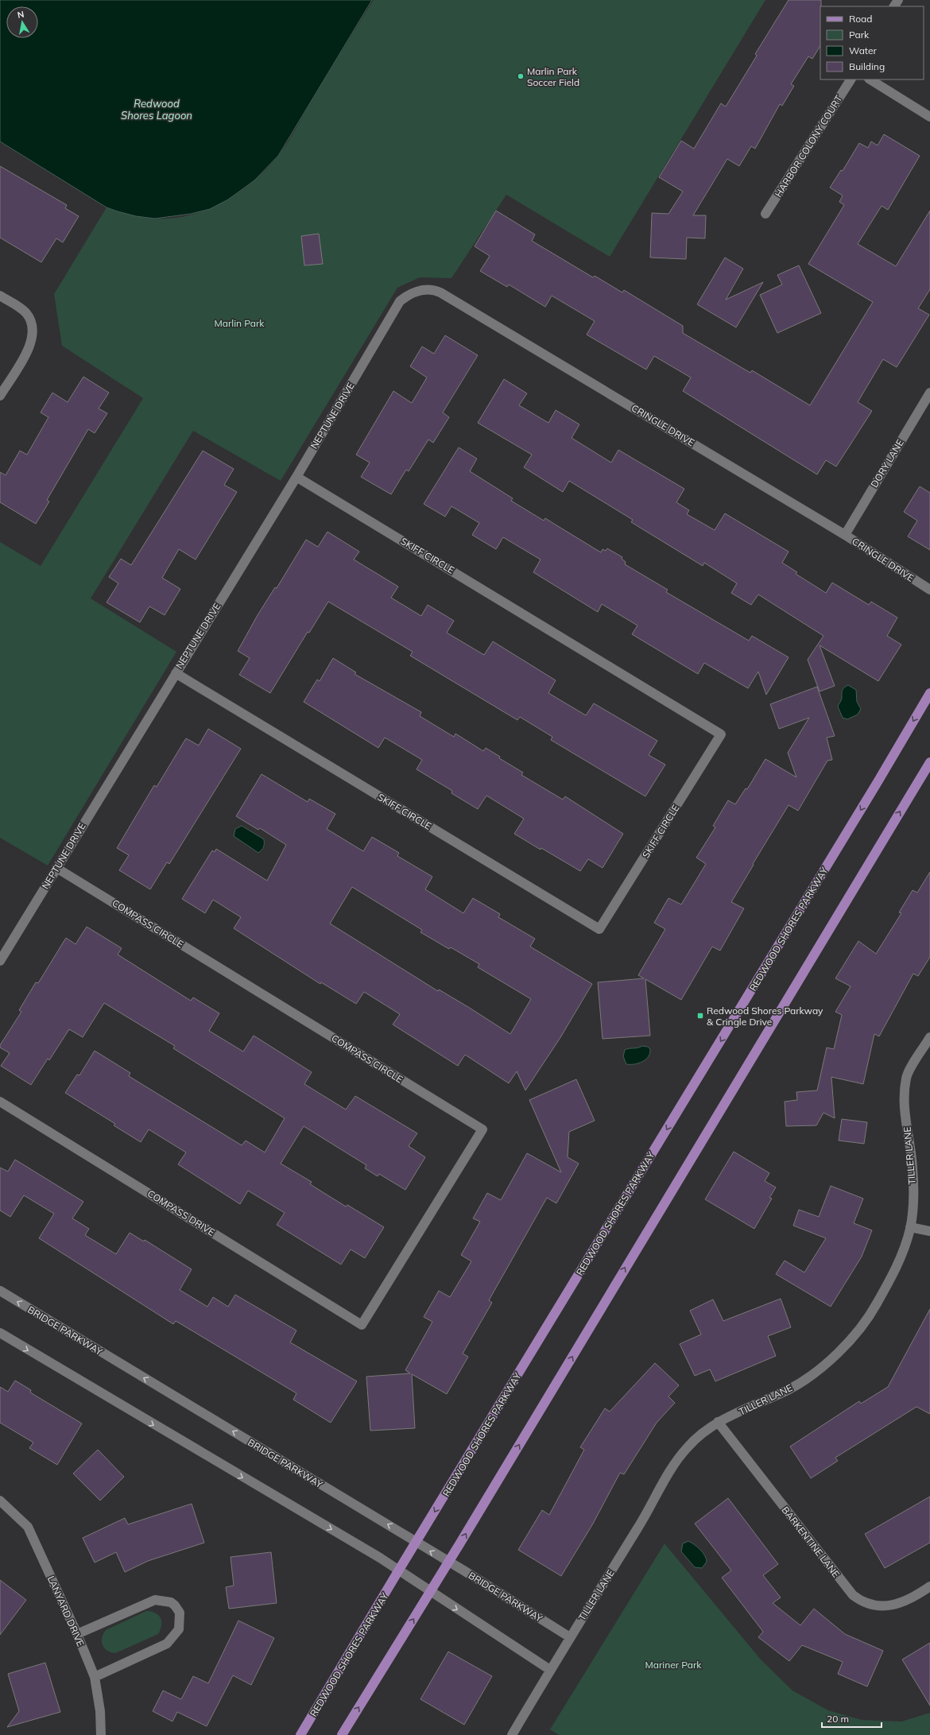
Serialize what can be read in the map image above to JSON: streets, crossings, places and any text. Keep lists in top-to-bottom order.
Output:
{
  "streets": {
    "main road": ["REDWOOD SHORES PARKWAY"],
    "street": [
      "HARBOR COLONY COURT",
      "NEPTUNE DRIVE",
      "CRINGLE DRIVE",
      "DORY LANE",
      "SKIFF CIRCLE",
      "COMPASS CIRCLE",
      "TILLER LANE",
      "COMPASS DRIVE",
      "BRIDGE PARKWAY",
      "BARKENTINE LANE",
      "LANYARD DRIVE"
    ]
  },
  "crossings": [
    ["NEPTUNE DRIVE", "CRINGLE DRIVE"],
    ["NEPTUNE DRIVE", "SKIFF CIRCLE"],
    ["NEPTUNE DRIVE", "COMPASS CIRCLE"],
    ["CRINGLE DRIVE", "DORY LANE"],
    ["COMPASS CIRCLE", "COMPASS DRIVE"],
    ["REDWOOD SHORES PARKWAY", "BRIDGE PARKWAY"],
    ["TILLER LANE", "BRIDGE PARKWAY"],
    ["TILLER LANE", "BARKENTINE LANE"]
  ],
  "water": ["Redwood Shores Lagoon"],
  "parks": ["Marlin Park", "Mariner Park"],
  "places": {
    "other": ["Marlin Park Soccer Field"],
    "transit": ["Redwood Shores Parkway & Cringle Drive"]
  },
  "legend": [
    "Road",
    "Park",
    "Water",
    "Building"
  ],
  "scale_bar": "20 m",
  "north": "top"
}
